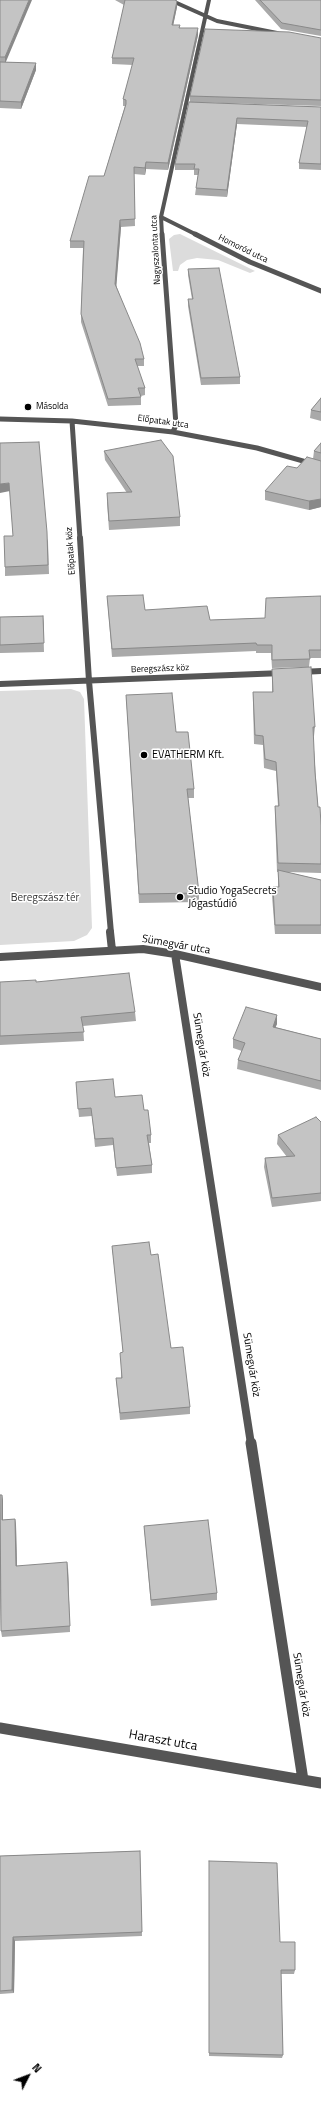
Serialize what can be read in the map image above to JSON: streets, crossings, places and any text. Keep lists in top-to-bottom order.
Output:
{
  "streets": {
    "street": [
      "Homoród utca",
      "Nagyszalonta utca",
      "Előpatak utca",
      "Előpatak köz",
      "Beregszász köz",
      "Sümegvár utca",
      "Sümegvár köz",
      "Haraszt utca"
    ]
  },
  "crossings": [
    ["Homoród utca", "Nagyszalonta utca"],
    ["Nagyszalonta utca", "Előpatak utca"],
    ["Előpatak utca", "Előpatak köz"],
    ["Előpatak köz", "Beregszász köz"],
    ["Sümegvár utca", "Sümegvár köz"],
    ["Sümegvár köz", "Haraszt utca"]
  ],
  "parks": ["Beregszász tér"],
  "places": ["Másolda", "EVATHERM Kft.", "Studio YogaSecrets Jógastúdió"],
  "north": "top right"
}
